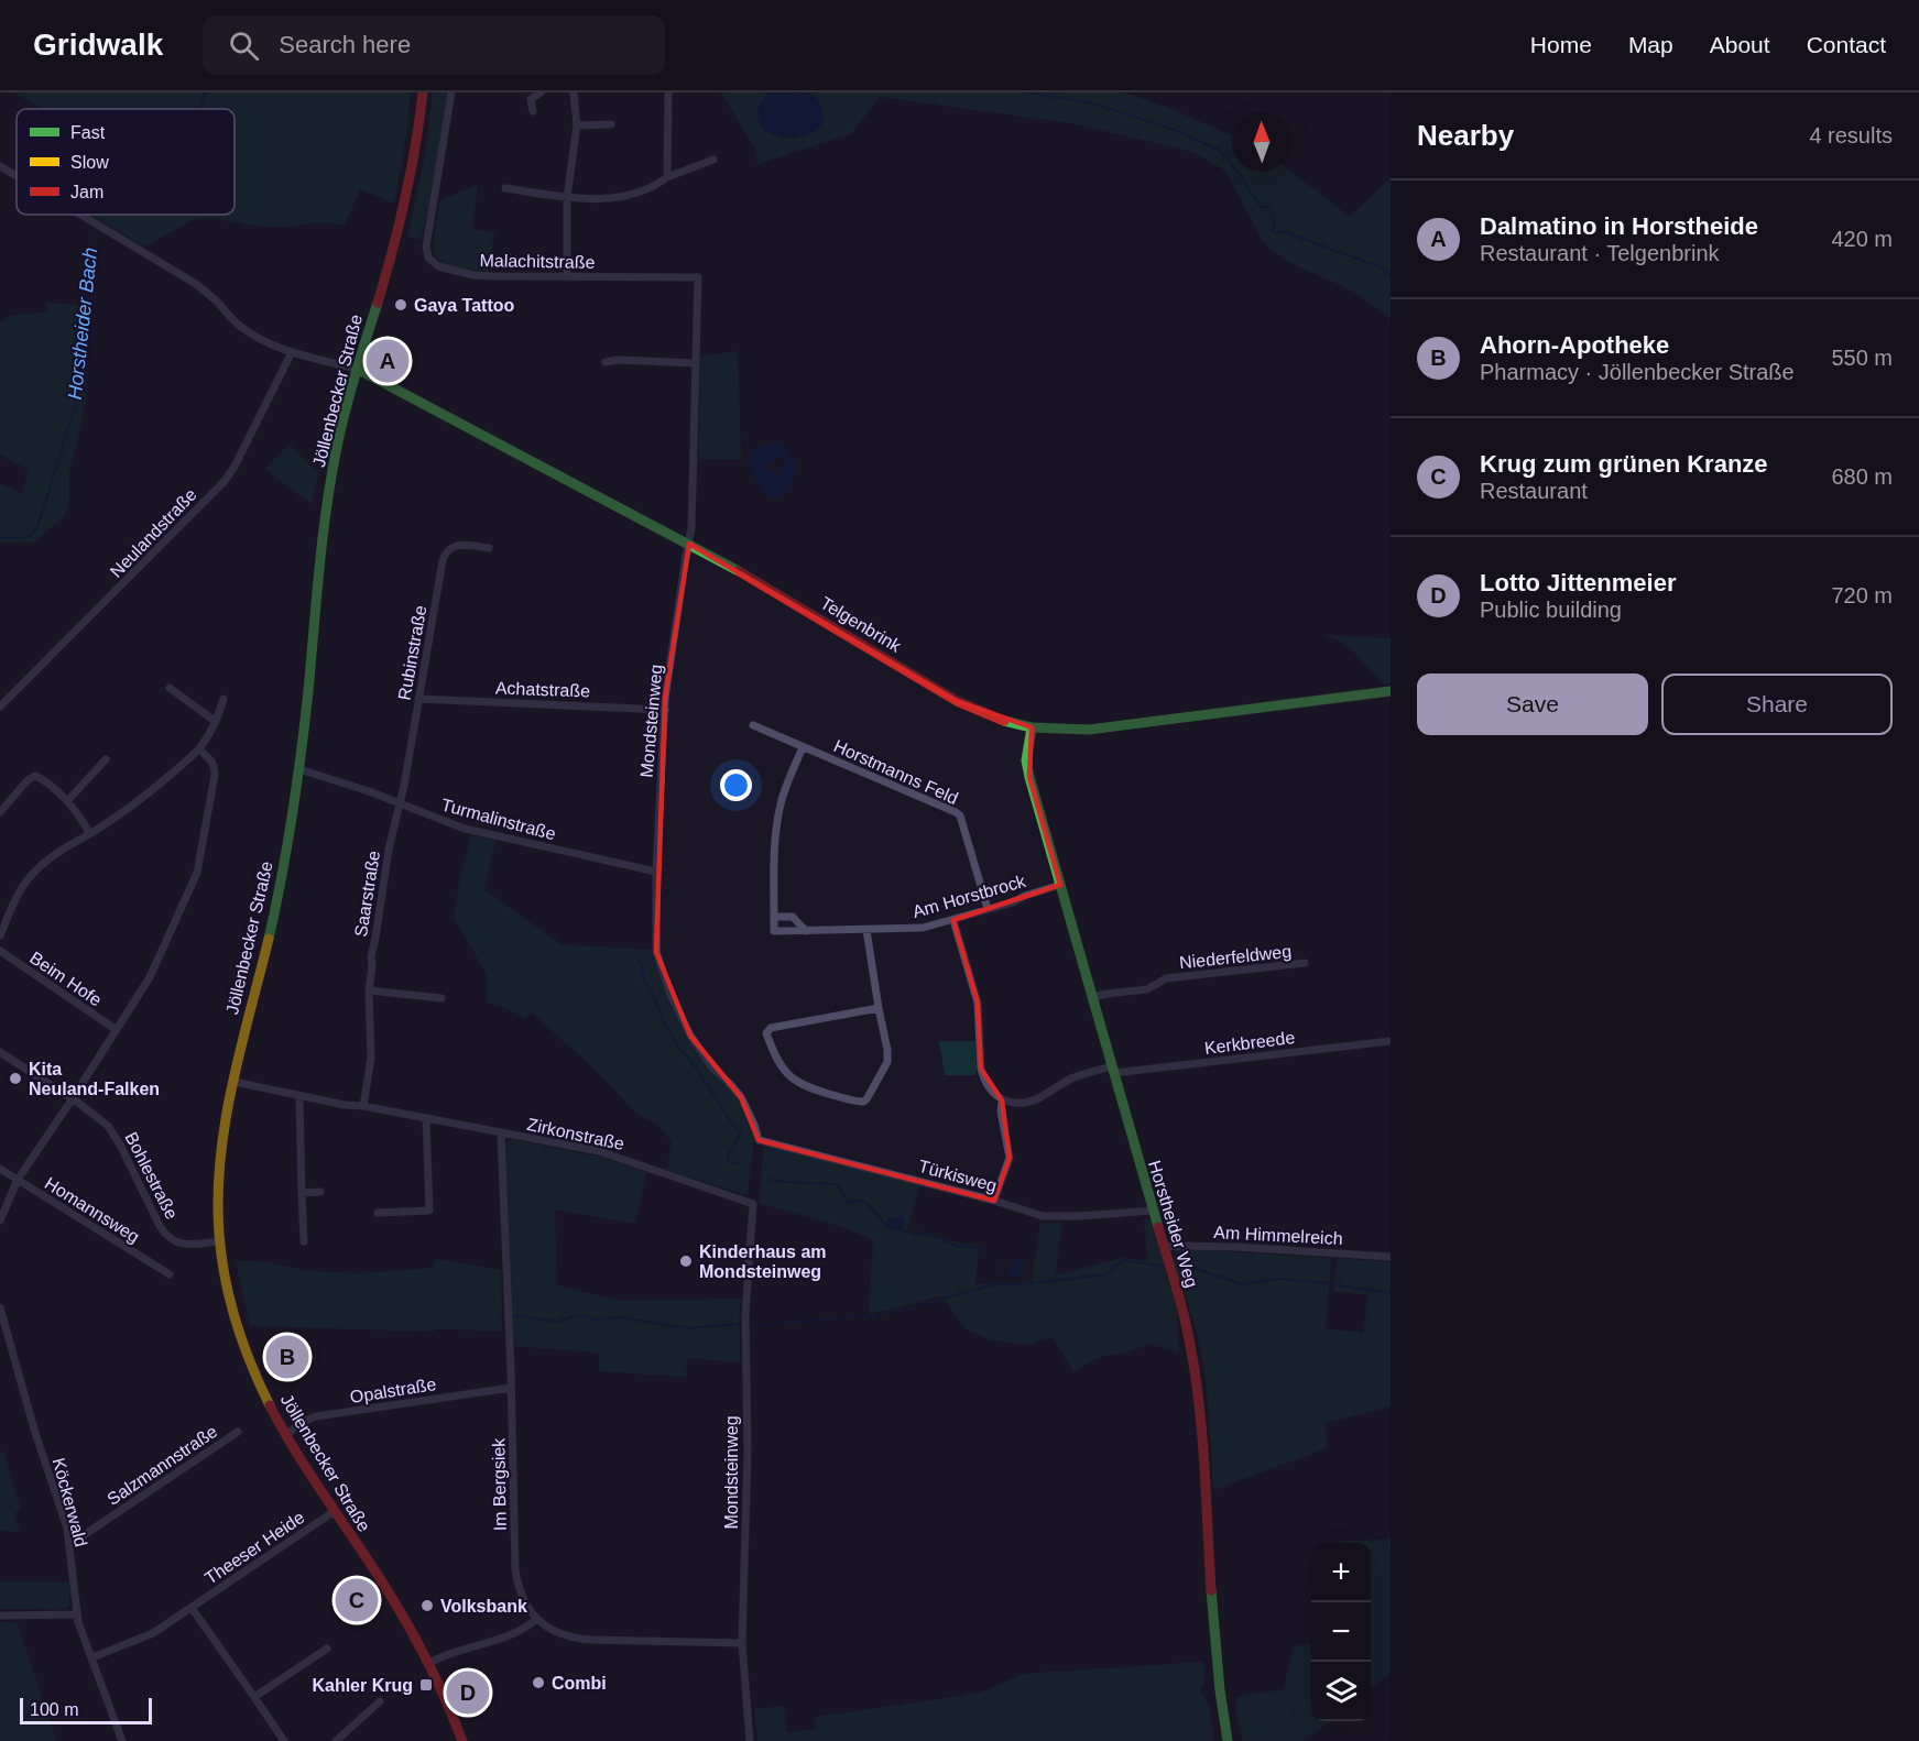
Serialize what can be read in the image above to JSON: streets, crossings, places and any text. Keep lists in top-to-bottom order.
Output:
{
  "streets": {
    "street": [
      "Malachitstraße",
      "Jöllenbecker Straße",
      "Neulandstraße",
      "Telgenbrink",
      "Rubinstraße",
      "Achatstraße",
      "Mondsteinweg",
      "Horstmanns Feld",
      "Turmalinstraße",
      "Saarstraße",
      "Am Horstbrock",
      "Niederfeldweg",
      "Beim Hofe",
      "Kerkbreede",
      "Zirkonstraße",
      "Bohlestraße",
      "Türkisweg",
      "Homannsweg",
      "Horstheider Weg",
      "Am Himmelreich",
      "Opalstraße",
      "Salzmannstraße",
      "Im Bergsiek",
      "Köckerwald",
      "Theeser Heide"
    ]
  },
  "crossings": [
    ["Malachitstraße", "Mondsteinweg"],
    ["Jöllenbecker Straße", "Telgenbrink"],
    ["Jöllenbecker Straße", "Turmalinstraße"],
    ["Jöllenbecker Straße", "Zirkonstraße"],
    ["Jöllenbecker Straße", "Bohlestraße"],
    ["Jöllenbecker Straße", "Opalstraße"],
    ["Jöllenbecker Straße", "Theeser Heide"],
    ["Telgenbrink", "Mondsteinweg"],
    ["Telgenbrink", "Horstheider Weg"],
    ["Rubinstraße", "Achatstraße"],
    ["Rubinstraße", "Turmalinstraße"],
    ["Rubinstraße", "Saarstraße"],
    ["Achatstraße", "Mondsteinweg"],
    ["Mondsteinweg", "Turmalinstraße"],
    ["Mondsteinweg", "Zirkonstraße"],
    ["Mondsteinweg", "Türkisweg"],
    ["Mondsteinweg", "Im Bergsiek"],
    ["Horstmanns Feld", "Am Horstbrock"],
    ["Turmalinstraße", "Saarstraße"],
    ["Saarstraße", "Zirkonstraße"],
    ["Am Horstbrock", "Horstheider Weg"],
    ["Niederfeldweg", "Horstheider Weg"],
    ["Kerkbreede", "Horstheider Weg"],
    ["Zirkonstraße", "Im Bergsiek"],
    ["Türkisweg", "Horstheider Weg"],
    ["Horstheider Weg", "Am Himmelreich"],
    ["Opalstraße", "Im Bergsiek"],
    ["Salzmannstraße", "Köckerwald"],
    ["Köckerwald", "Theeser Heide"]
  ],
  "water": ["Horstheider Bach"],
  "places": {
    "other": [
      "Gaya Tattoo",
      "Kita Neuland-Falken",
      "Kinderhaus am Mondsteinweg",
      "Volksbank",
      "Combi"
    ],
    "transit": ["Kahler Krug"]
  },
  "legend": ["Fast", "Slow", "Jam"],
  "scale_bar": "100 m",
  "north": "top",
  "page": {
    "header": "Gridwalk",
    "search": "Search here",
    "nav": [
      "Home",
      "Map",
      "About",
      "Contact"
    ],
    "heading": ["Nearby", "4 results"],
    "list": [
      {
        "mark": "A",
        "name": "Dalmatino in Horstheide",
        "note": "Restaurant · Telgenbrink",
        "value": "420 m"
      },
      {
        "mark": "B",
        "name": "Ahorn-Apotheke",
        "note": "Pharmacy · Jöllenbecker Straße",
        "value": "550 m"
      },
      {
        "mark": "C",
        "name": "Krug zum grünen Kranze",
        "note": "Restaurant",
        "value": "680 m"
      },
      {
        "mark": "D",
        "name": "Lotto Jittenmeier",
        "note": "Public building",
        "value": "720 m"
      }
    ],
    "pins": [
      "A",
      "B",
      "C",
      "D"
    ],
    "buttons": ["Save", "Share"],
    "map_buttons": ["+", "−"],
    "scale": "100 m"
  }
}
